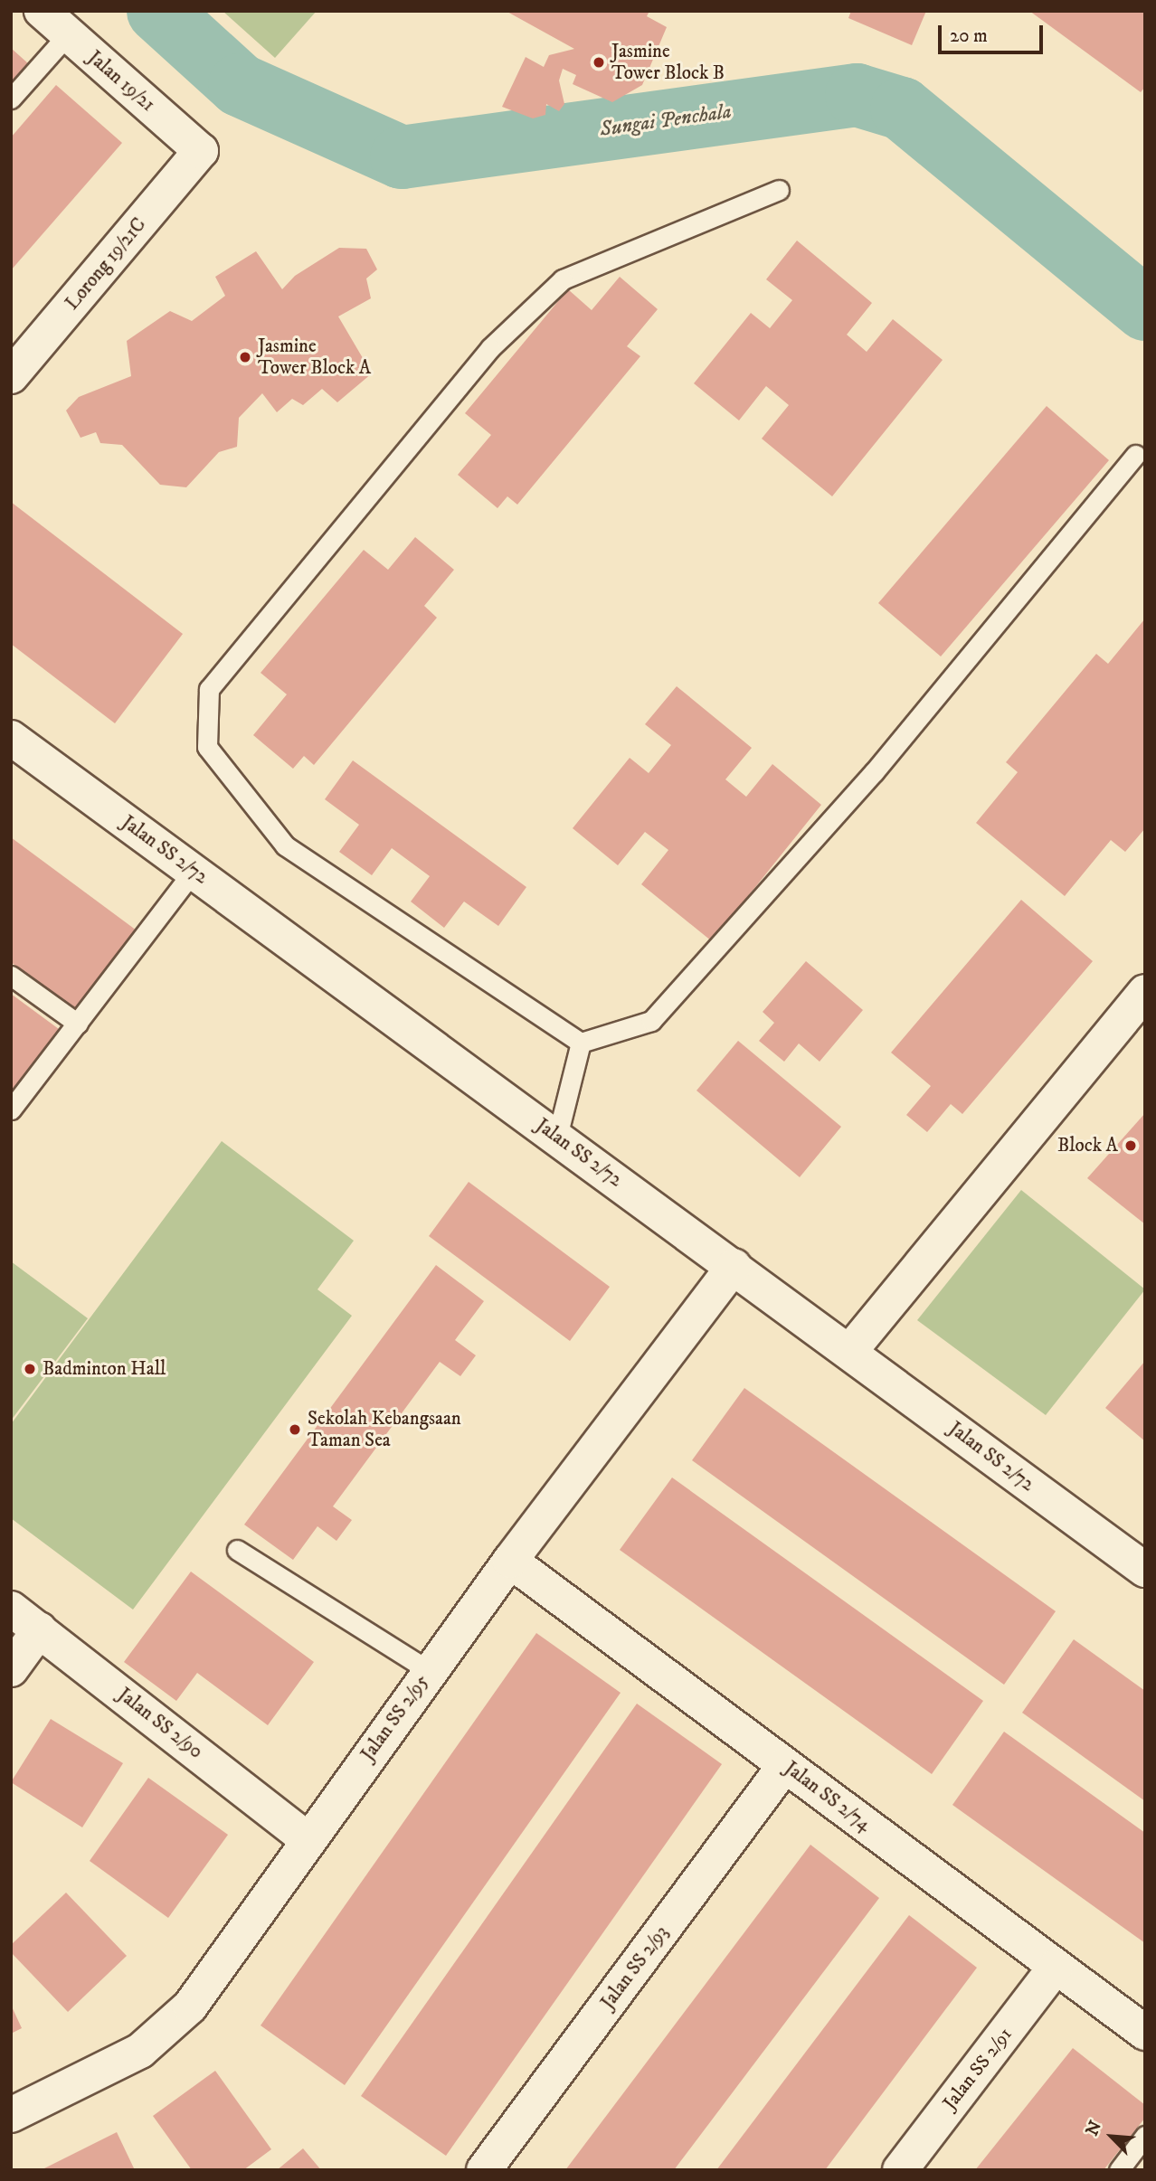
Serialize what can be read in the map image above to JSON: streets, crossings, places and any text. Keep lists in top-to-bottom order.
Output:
{
  "streets": {
    "street": [
      "Jalan 19/21",
      "Lorong 19/21C",
      "Jalan SS 2/72",
      "Jalan SS 2/95",
      "Jalan SS 2/90",
      "Jalan SS 2/74",
      "Jalan SS 2/93",
      "Jalan SS 2/91"
    ]
  },
  "crossings": [
    ["Jalan 19/21", "Lorong 19/21C"],
    ["Jalan SS 2/72", "Jalan SS 2/95"],
    ["Jalan SS 2/95", "Jalan SS 2/90"],
    ["Jalan SS 2/95", "Jalan SS 2/74"],
    ["Jalan SS 2/74", "Jalan SS 2/93"],
    ["Jalan SS 2/74", "Jalan SS 2/91"]
  ],
  "water": ["Sungai Penchala"],
  "places": [
    "Jasmine Tower Block B",
    "Jasmine Tower Block A",
    "Block A",
    "Badminton Hall",
    "Sekolah Kebangsaan Taman Sea"
  ],
  "scale_bar": "20 m",
  "north": "top left"
}
